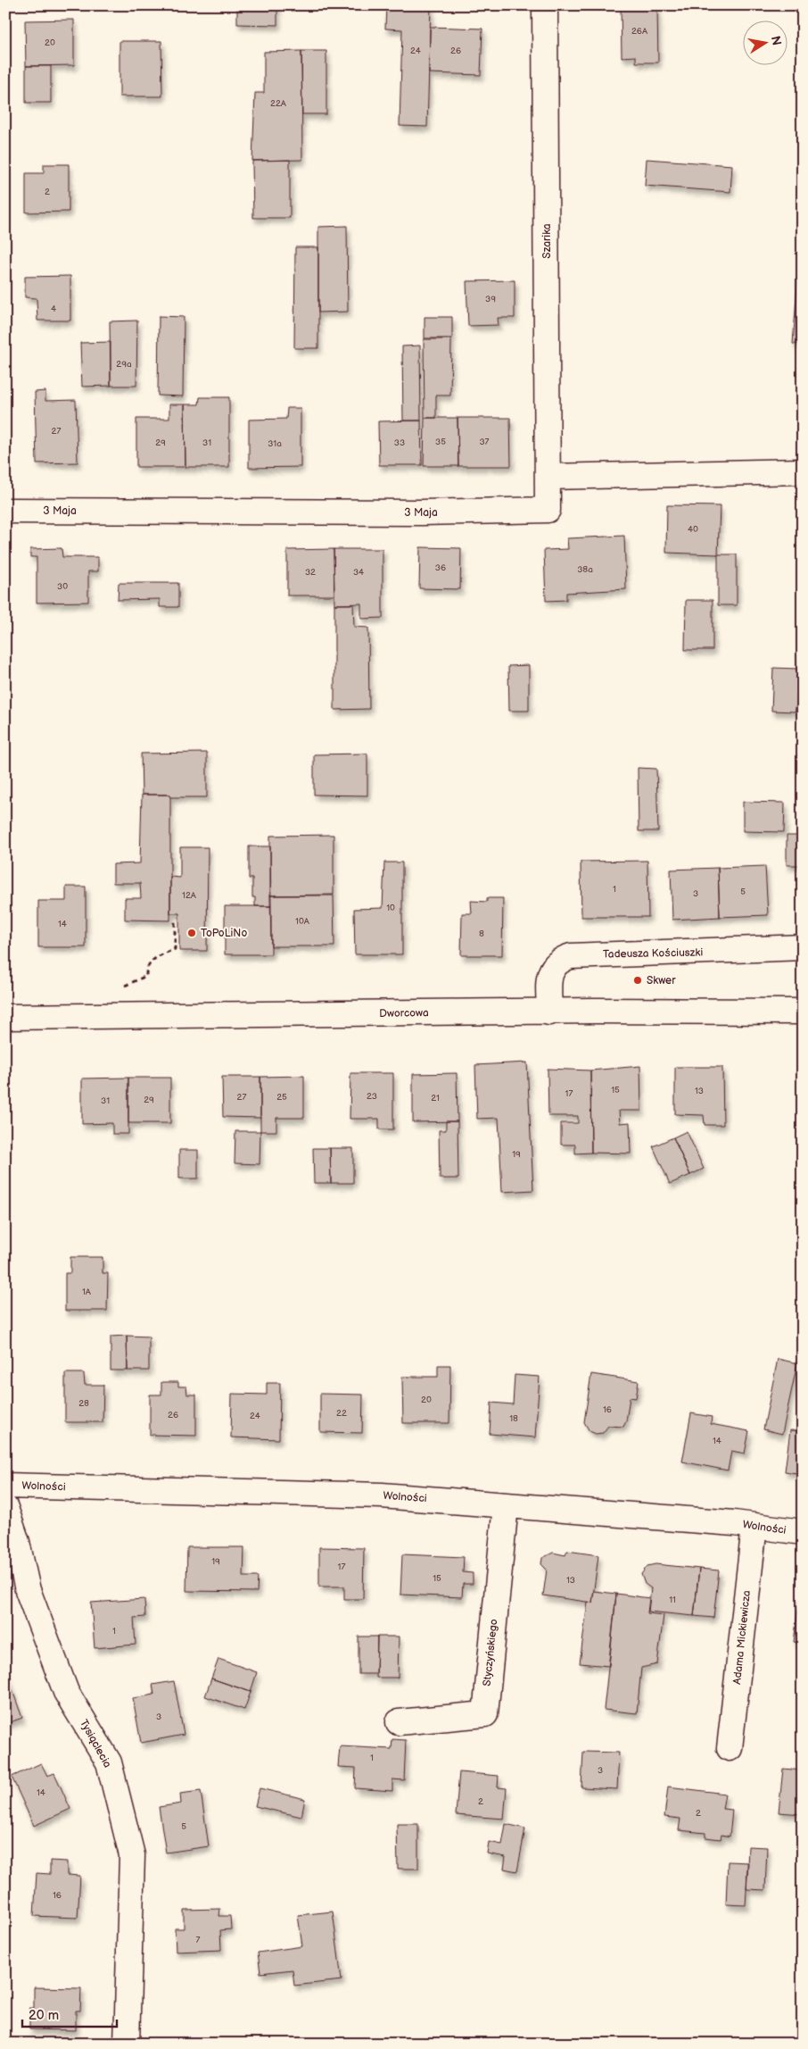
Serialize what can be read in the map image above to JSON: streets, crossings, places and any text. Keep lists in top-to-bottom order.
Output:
{
  "streets": {
    "street": [
      "Szarika",
      "3 Maja",
      "Tadeusza Kościuszki",
      "Dworcowa",
      "Wolności",
      "Adama Mickiewicza",
      "Styczyńskiego",
      "Tysiąclecia"
    ]
  },
  "crossings": [
    ["Szarika", "3 Maja"],
    ["Tadeusza Kościuszki", "Dworcowa"],
    ["Wolności", "Adama Mickiewicza"],
    ["Wolności", "Styczyńskiego"]
  ],
  "places": ["ToPoLiNo", "Skwer"],
  "house_numbers": [
    "26A",
    "20",
    "24",
    "26",
    "22A",
    "2",
    "39",
    "4",
    "29a",
    "27",
    "35",
    "37",
    "29",
    "31",
    "33",
    "31a",
    "40",
    "36",
    "38a",
    "32",
    "34",
    "30",
    "1",
    "5",
    "3",
    "12A",
    "10",
    "10A",
    "14",
    "8",
    "15",
    "13",
    "17",
    "23",
    "27",
    "25",
    "21",
    "29",
    "31",
    "19",
    "1A",
    "20",
    "28",
    "16",
    "22",
    "26",
    "24",
    "18",
    "14",
    "19",
    "17",
    "15",
    "13",
    "11",
    "1",
    "3",
    "1",
    "3",
    "14",
    "2",
    "2",
    "5",
    "16",
    "7"
  ],
  "scale_bar": "20 m",
  "north": "right"
}
